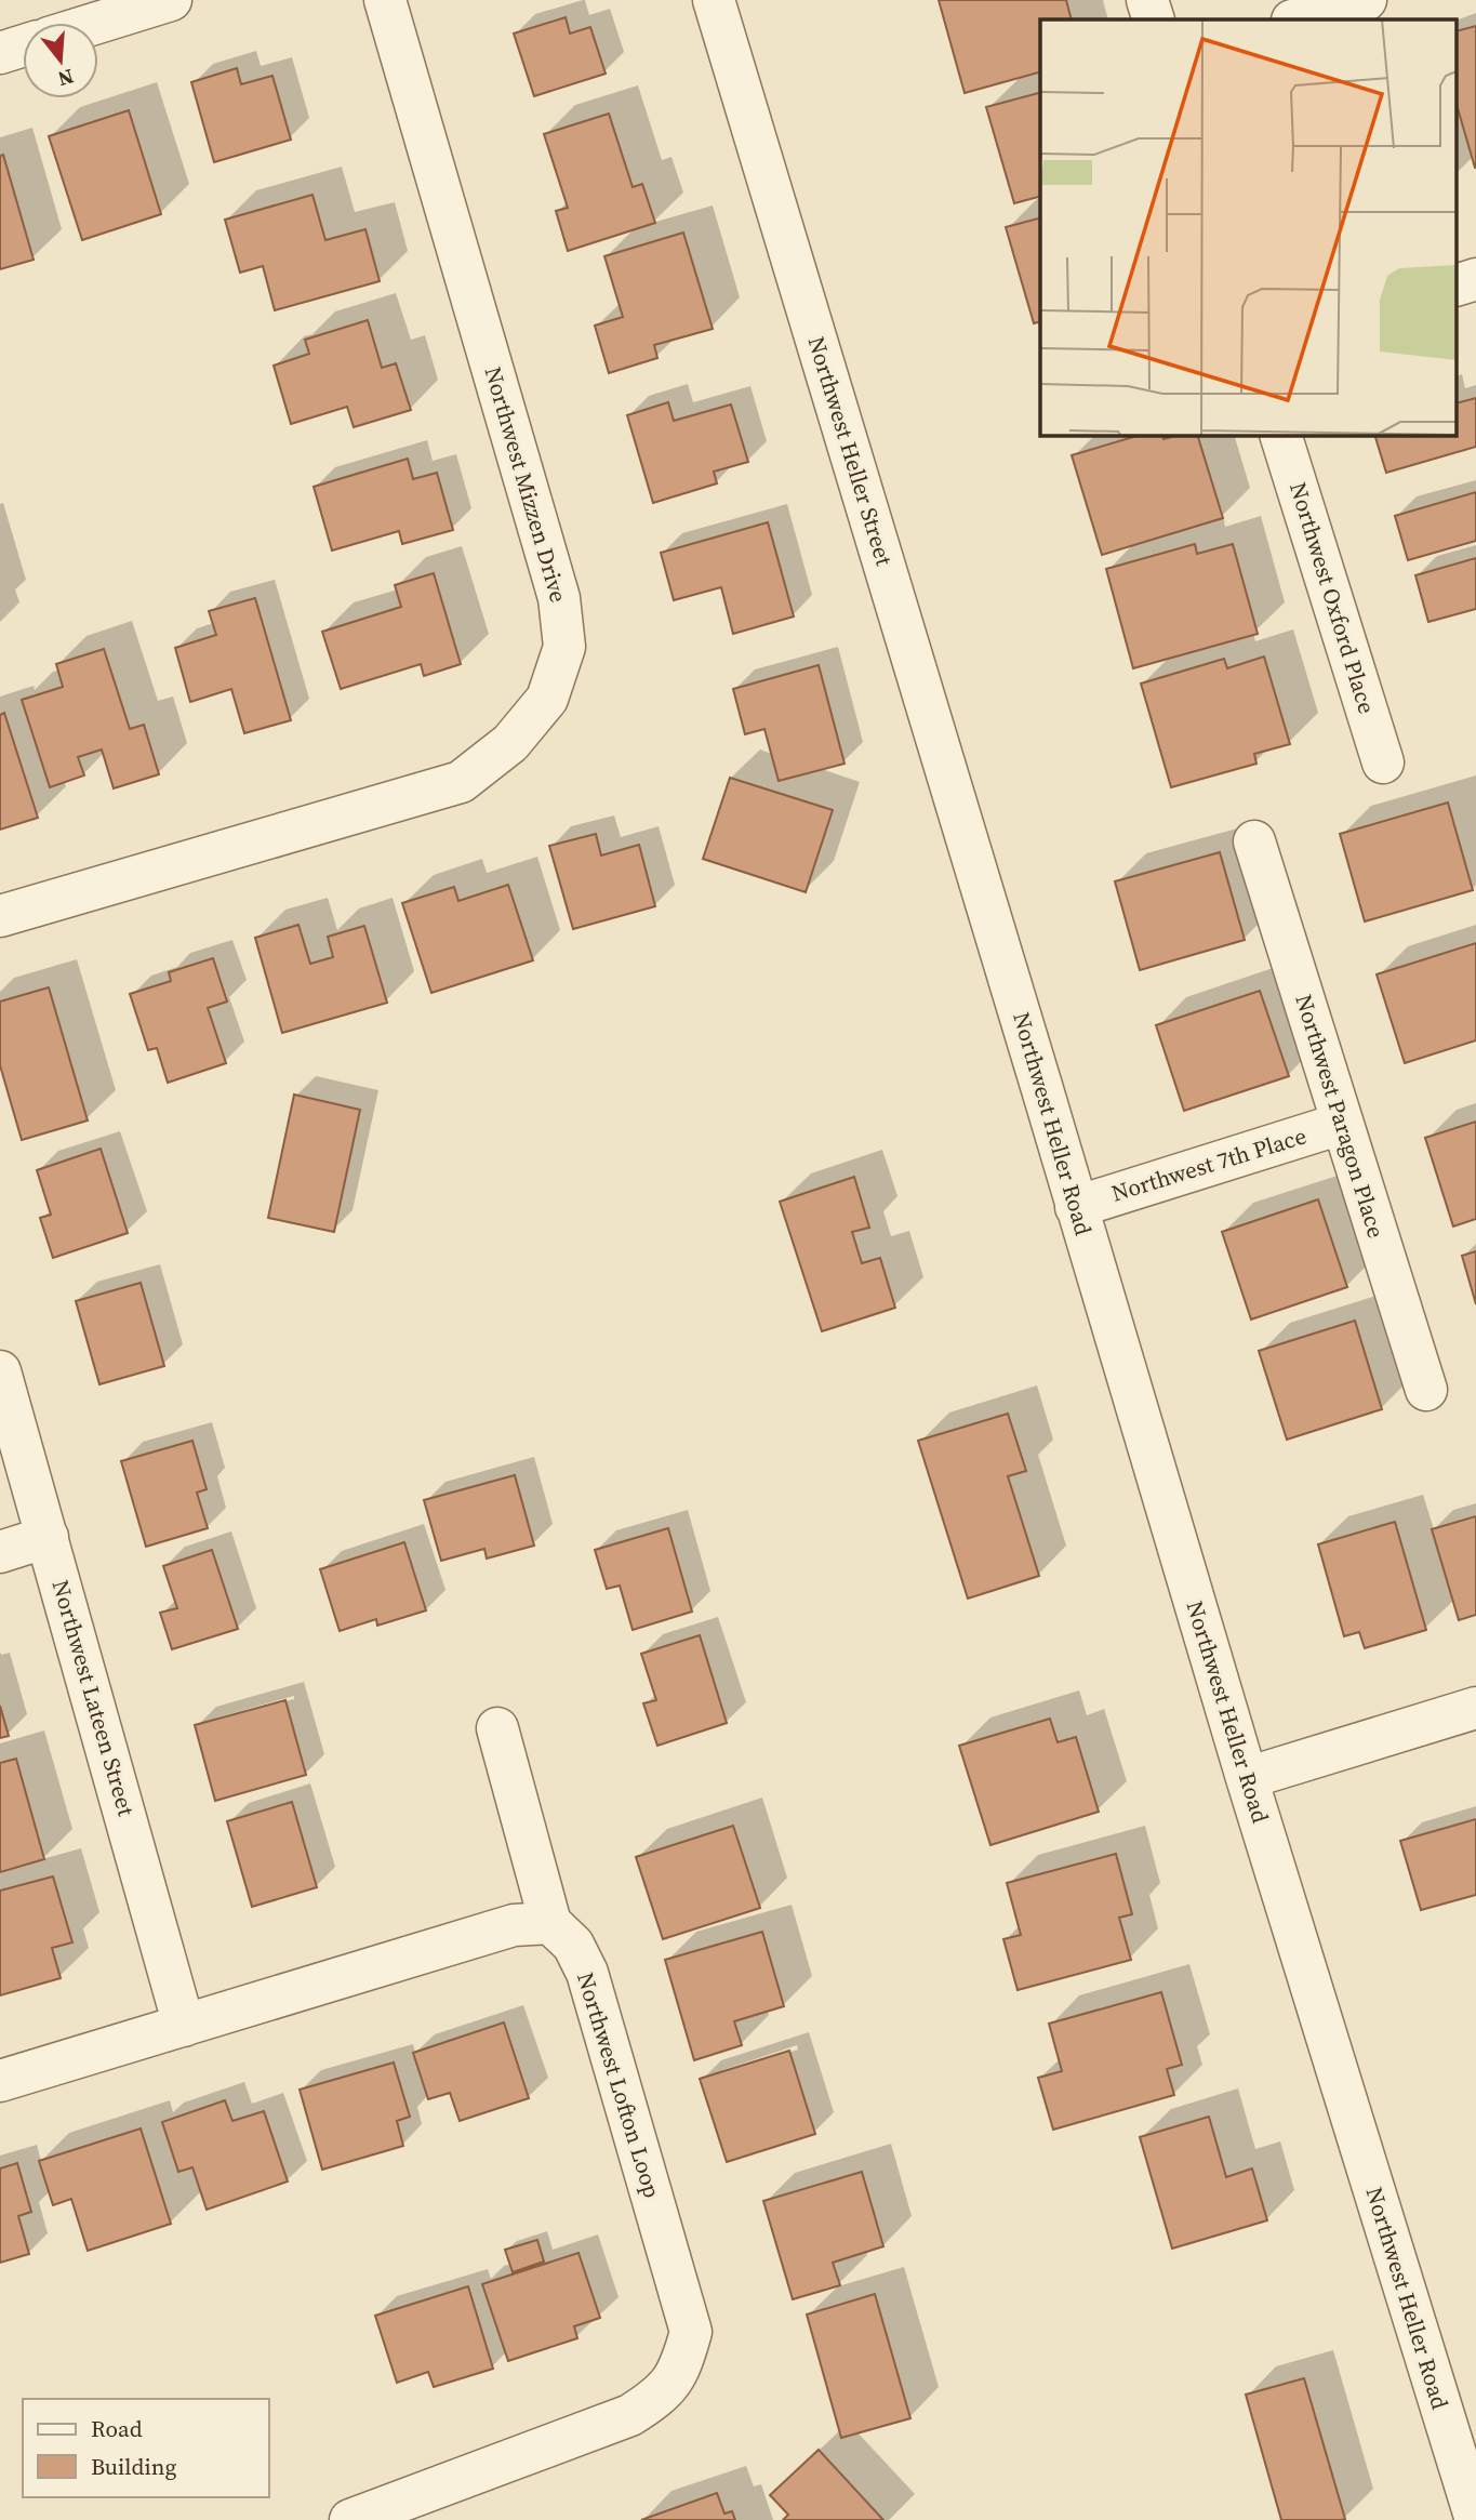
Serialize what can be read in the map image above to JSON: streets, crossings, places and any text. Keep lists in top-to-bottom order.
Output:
{
  "streets": {
    "street": [
      "Northwest Heller Street",
      "Northwest Mizzen Drive",
      "Northwest Oxford Place",
      "Northwest Paragon Place",
      "Northwest Heller Road",
      "Northwest 7th Place",
      "Northwest Lateen Street",
      "Northwest Lofton Loop"
    ]
  },
  "crossings": [
    ["Northwest Heller Street", "Northwest Heller Road"],
    ["Northwest Paragon Place", "Northwest 7th Place"],
    ["Northwest Heller Road", "Northwest 7th Place"]
  ],
  "legend": ["Road", "Building"],
  "north": "bottom"
}
